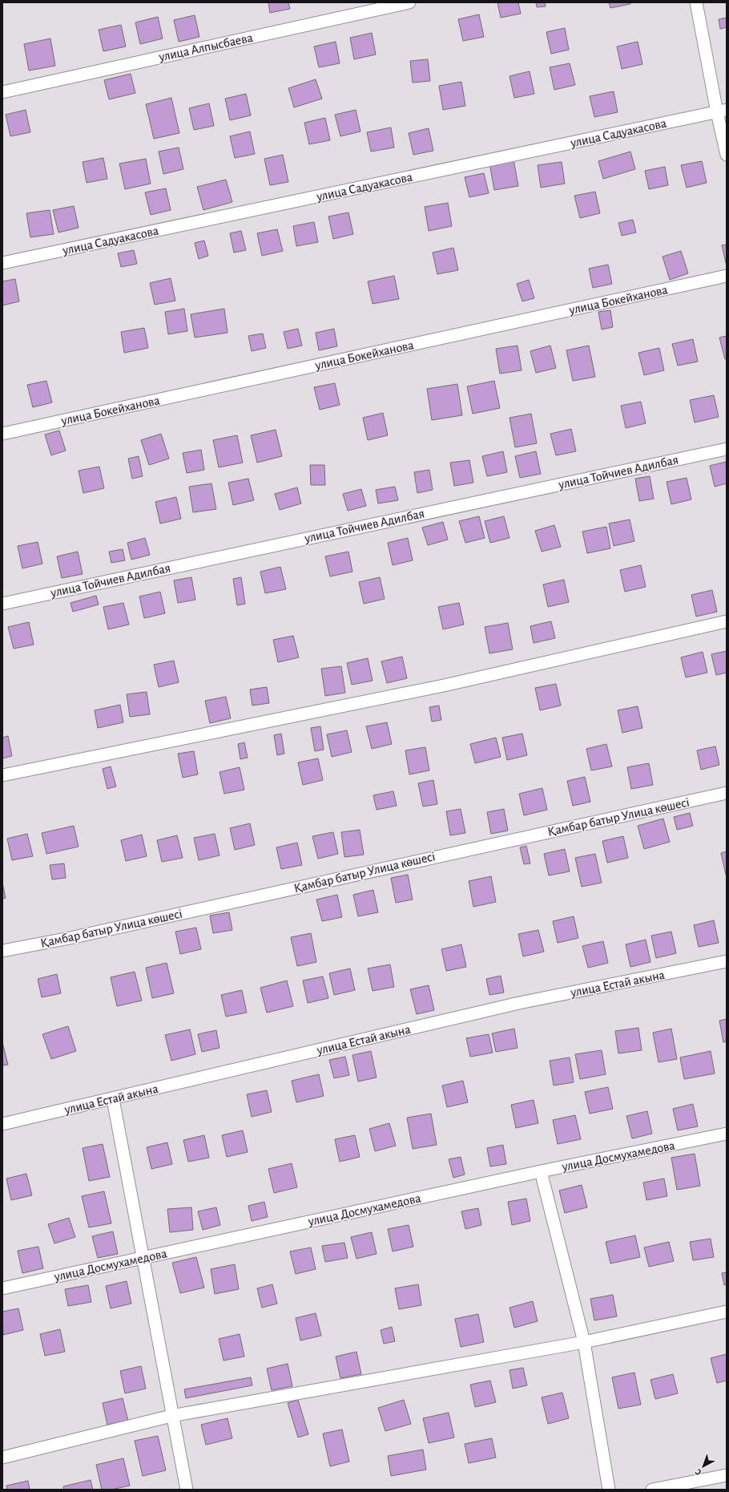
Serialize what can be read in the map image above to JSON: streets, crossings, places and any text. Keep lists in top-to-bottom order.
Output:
{
  "streets": {
    "street": [
      "улица Алпысбаева",
      "улица Садуакасова",
      "улица Бокейханова",
      "улица Тойчиев Адилбая",
      "Қамбар батыр Улица көшесі",
      "улица Естай акына",
      "улица Досмухамедова"
    ]
  },
  "north": "bottom left"
}
